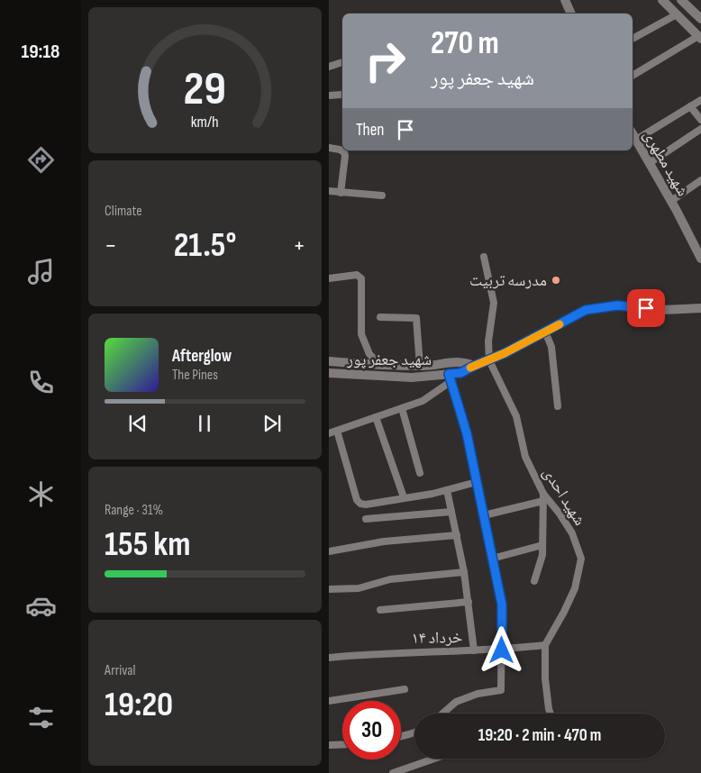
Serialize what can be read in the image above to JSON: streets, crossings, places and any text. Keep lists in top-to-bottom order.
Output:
{
  "streets": {
    "street": [
      "شهید مطهری",
      "شهید جعفر پور",
      "شهید احدی",
      "۱۴ خرداد"
    ]
  },
  "crossings": [
    ["شهید جعفر پور", "شهید احدی"],
    ["شهید احدی", "۱۴ خرداد"]
  ],
  "places": ["مدرسه تربیت"],
  "page": {
    "tabs": "19:18",
    "turn": ["270 m", "شهید جعفر پور"],
    "then": "Then",
    "tile": [
      "Climate",
      ["Range · 31%", "155 km"],
      ["Arrival", "19:20"]
    ],
    "heat": ["−", "21.5°", "+"],
    "song": ["Afterglow", "The Pines"],
    "limit": "30",
    "trip": "19:20 · 2 min · 470 m",
    "gauge": ["29", "km/h"]
  }
}
